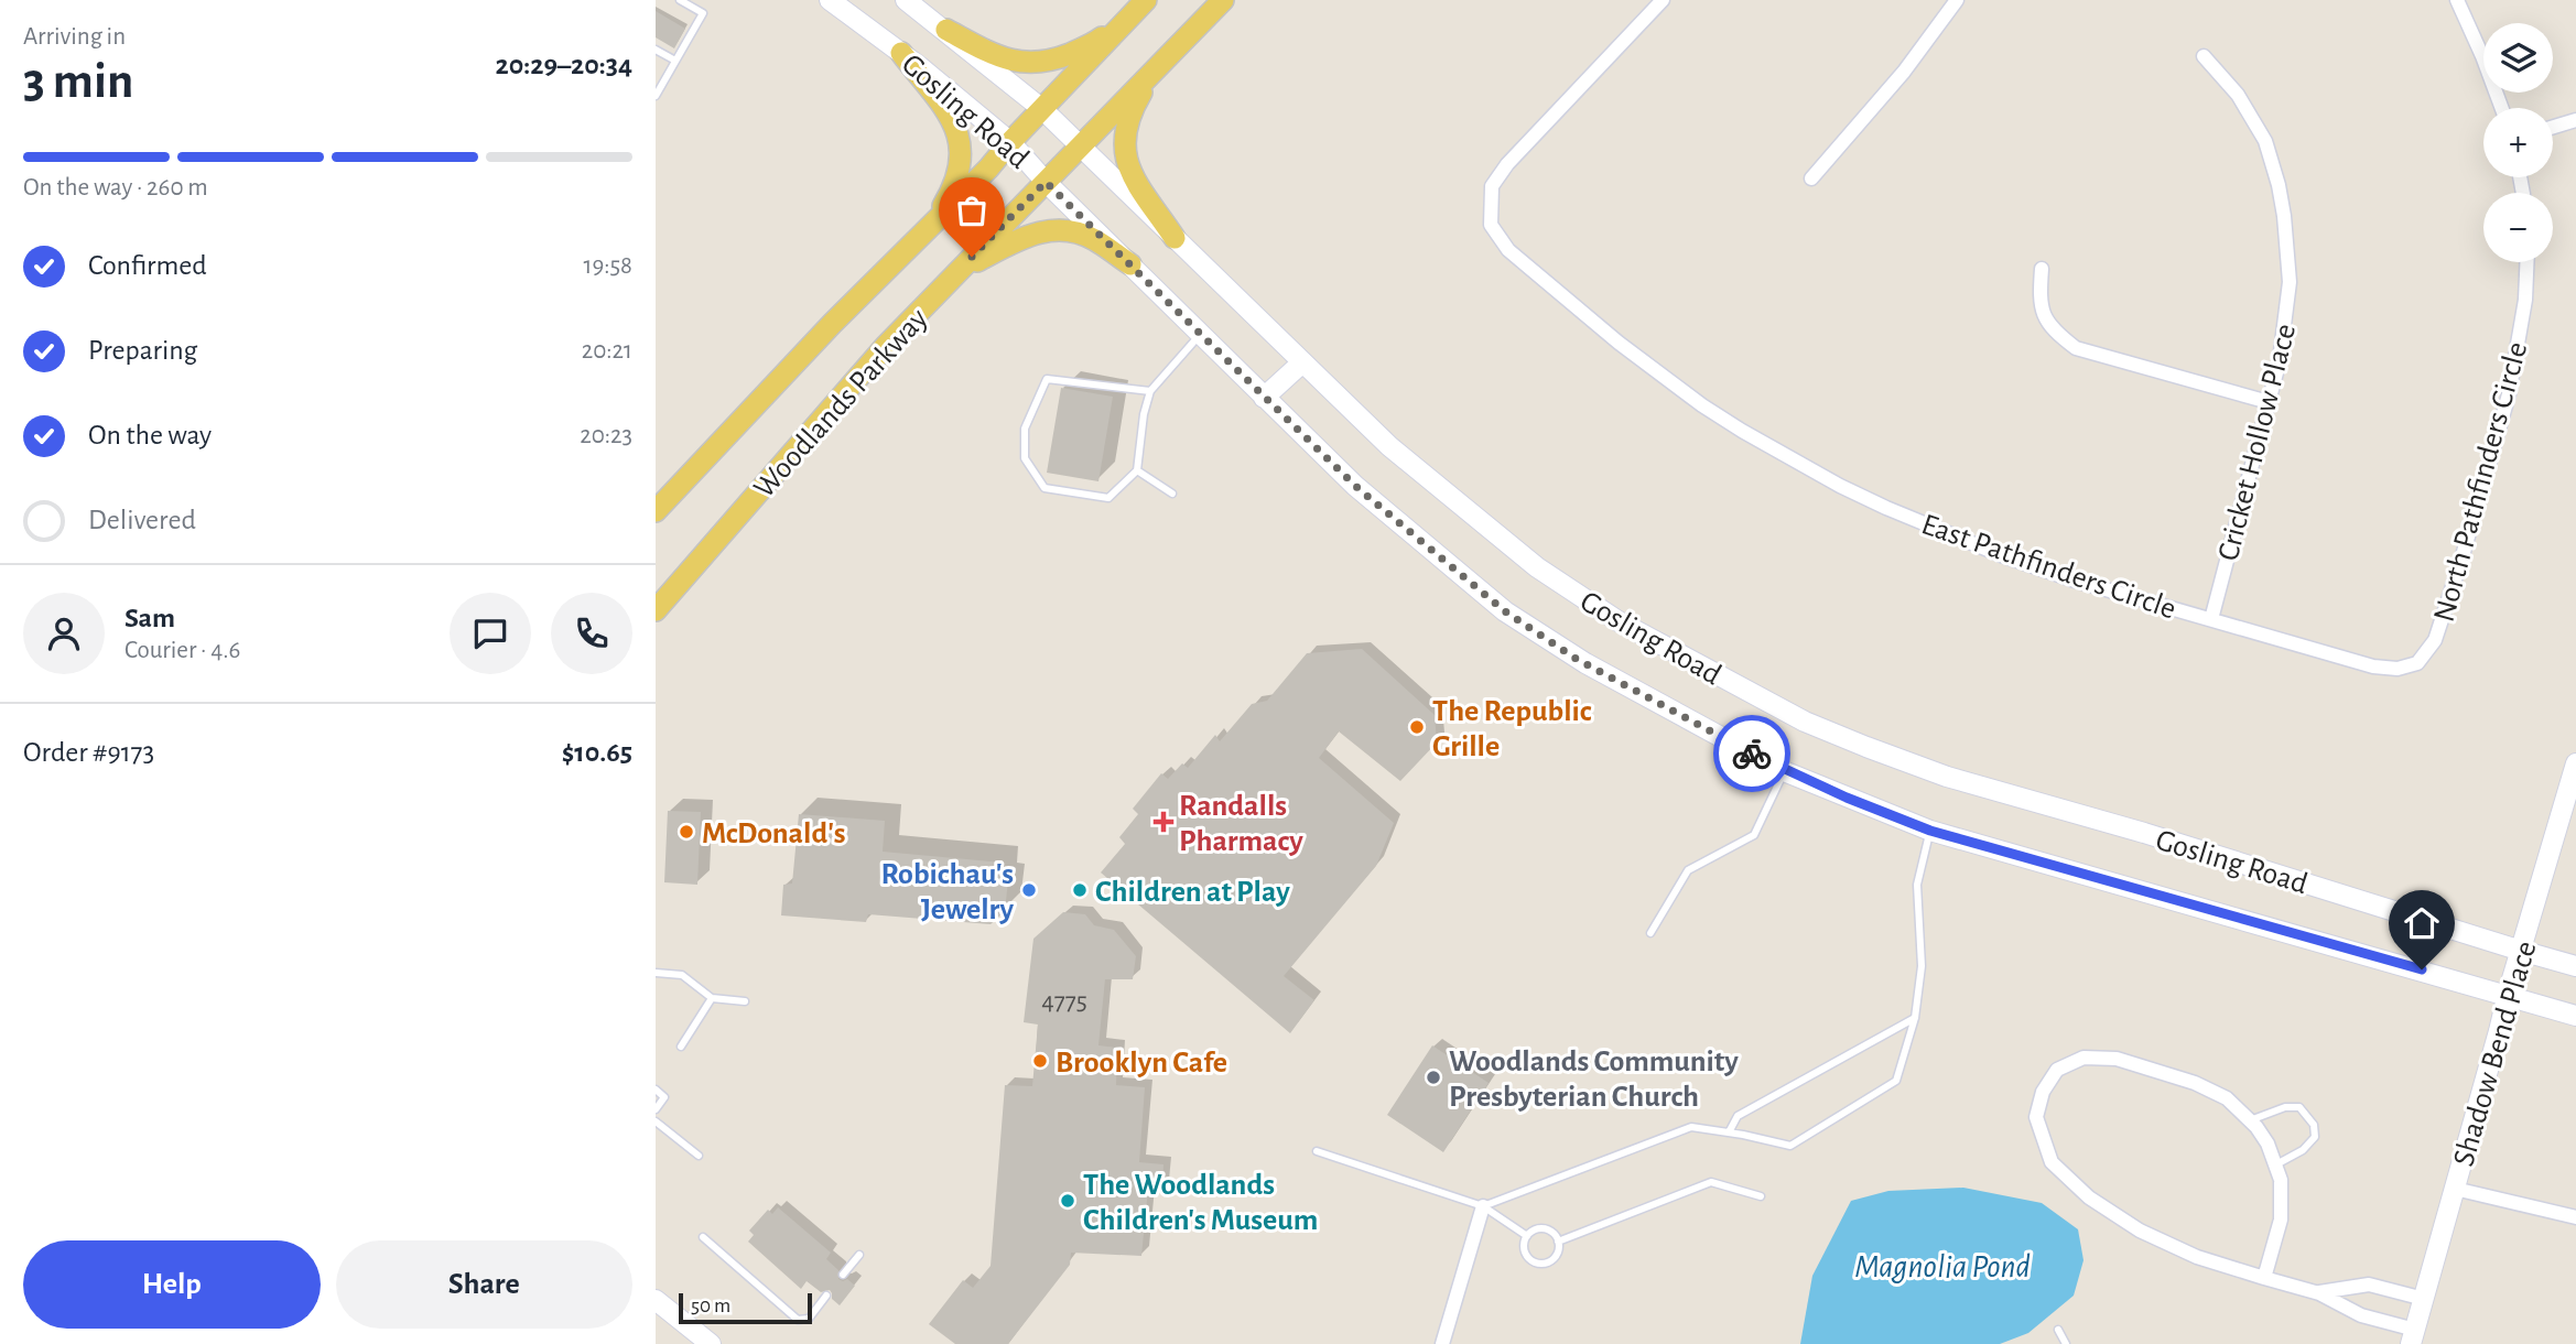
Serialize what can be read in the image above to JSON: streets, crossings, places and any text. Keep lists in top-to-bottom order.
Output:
{
  "streets": {
    "main road": ["Gosling Road", "Woodlands Parkway", "Shadow Bend Place"],
    "street": ["Cricket Hollow Place", "North Pathfinders Circle", "East Pathfinders Circle"]
  },
  "crossings": [
    ["Gosling Road", "Woodlands Parkway"],
    ["Gosling Road", "Shadow Bend Place"],
    ["Cricket Hollow Place", "East Pathfinders Circle"],
    ["North Pathfinders Circle", "East Pathfinders Circle"]
  ],
  "water": ["Magnolia Pond"],
  "places": {
    "other": [
      "The Republic Grille",
      "McDonald's",
      "Robichau's Jewelry",
      "Children at Play",
      "Brooklyn Cafe",
      "Woodlands Community Presbyterian Church",
      "The Woodlands Children's Museum"
    ],
    "health": ["Randalls Pharmacy"]
  },
  "house_numbers": ["4775"],
  "scale_bar": "50 m",
  "page": {
    "heading": ["3 min", "Arriving in", "20:29–20:34"],
    "panel": [
      "Sam",
      "Courier · 4.6",
      "Order #9173",
      "$10.65"
    ],
    "map_buttons": ["+", "−"],
    "bar": "On the way · 260 m",
    "list": [
      ["Confirmed", "19:58"],
      ["Preparing", "20:21"],
      ["On the way", "20:23"],
      "Delivered"
    ],
    "buttons": ["Help", "Share"],
    "scale": "50 m"
  }
}
